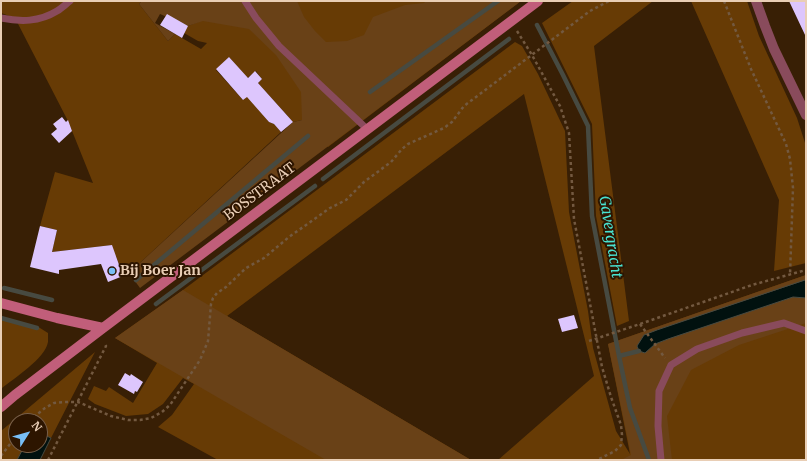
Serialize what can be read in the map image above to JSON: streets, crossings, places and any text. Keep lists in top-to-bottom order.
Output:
{
  "streets": {
    "street": ["BOSSTRAAT"]
  },
  "water": ["Gavergracht"],
  "places": ["Bij Boer Jan"],
  "north": "top right"
}
